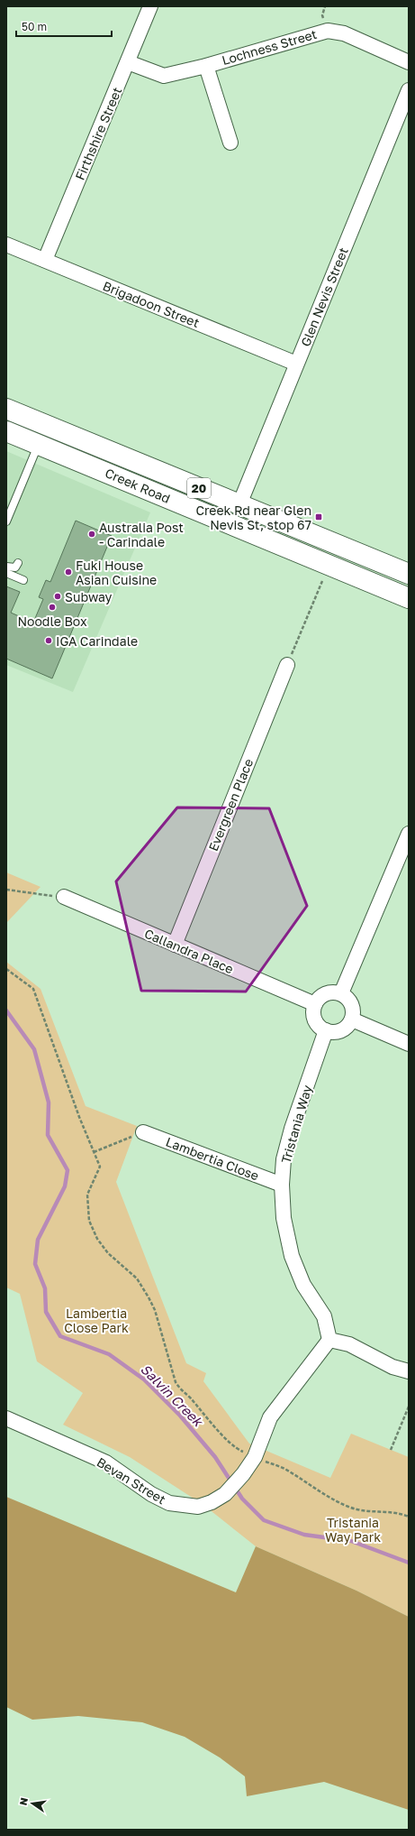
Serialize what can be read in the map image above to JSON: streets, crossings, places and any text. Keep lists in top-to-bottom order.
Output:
{
  "streets": {
    "main road": ["Creek Road", "20"],
    "street": [
      "Lochness Street",
      "Firthshire Street",
      "Glen Nevis Street",
      "Brigadoon Street",
      "Evergreen Place",
      "Callandra Place",
      "Tristania Way",
      "Lambertia Close",
      "Bevan Street"
    ]
  },
  "crossings": [
    ["Lochness Street", "Firthshire Street"],
    ["Firthshire Street", "Brigadoon Street"],
    ["Glen Nevis Street", "Brigadoon Street"],
    ["Glen Nevis Street", "Creek Road"],
    ["Evergreen Place", "Callandra Place"],
    ["Callandra Place", "Tristania Way"],
    ["Tristania Way", "Lambertia Close"],
    ["Tristania Way", "Bevan Street"]
  ],
  "water": ["Salvin Creek"],
  "parks": ["Lambertia Close Park", "Tristania Way Park"],
  "places": {
    "transit": ["Creek Rd near Glen Nevis St, stop 67"],
    "other": [
      "Australia Post - Carindale",
      "Fuki House Asian Cuisine",
      "Subway",
      "Noodle Box",
      "IGA Carindale"
    ]
  },
  "scale_bar": "50 m",
  "north": "left"
}
